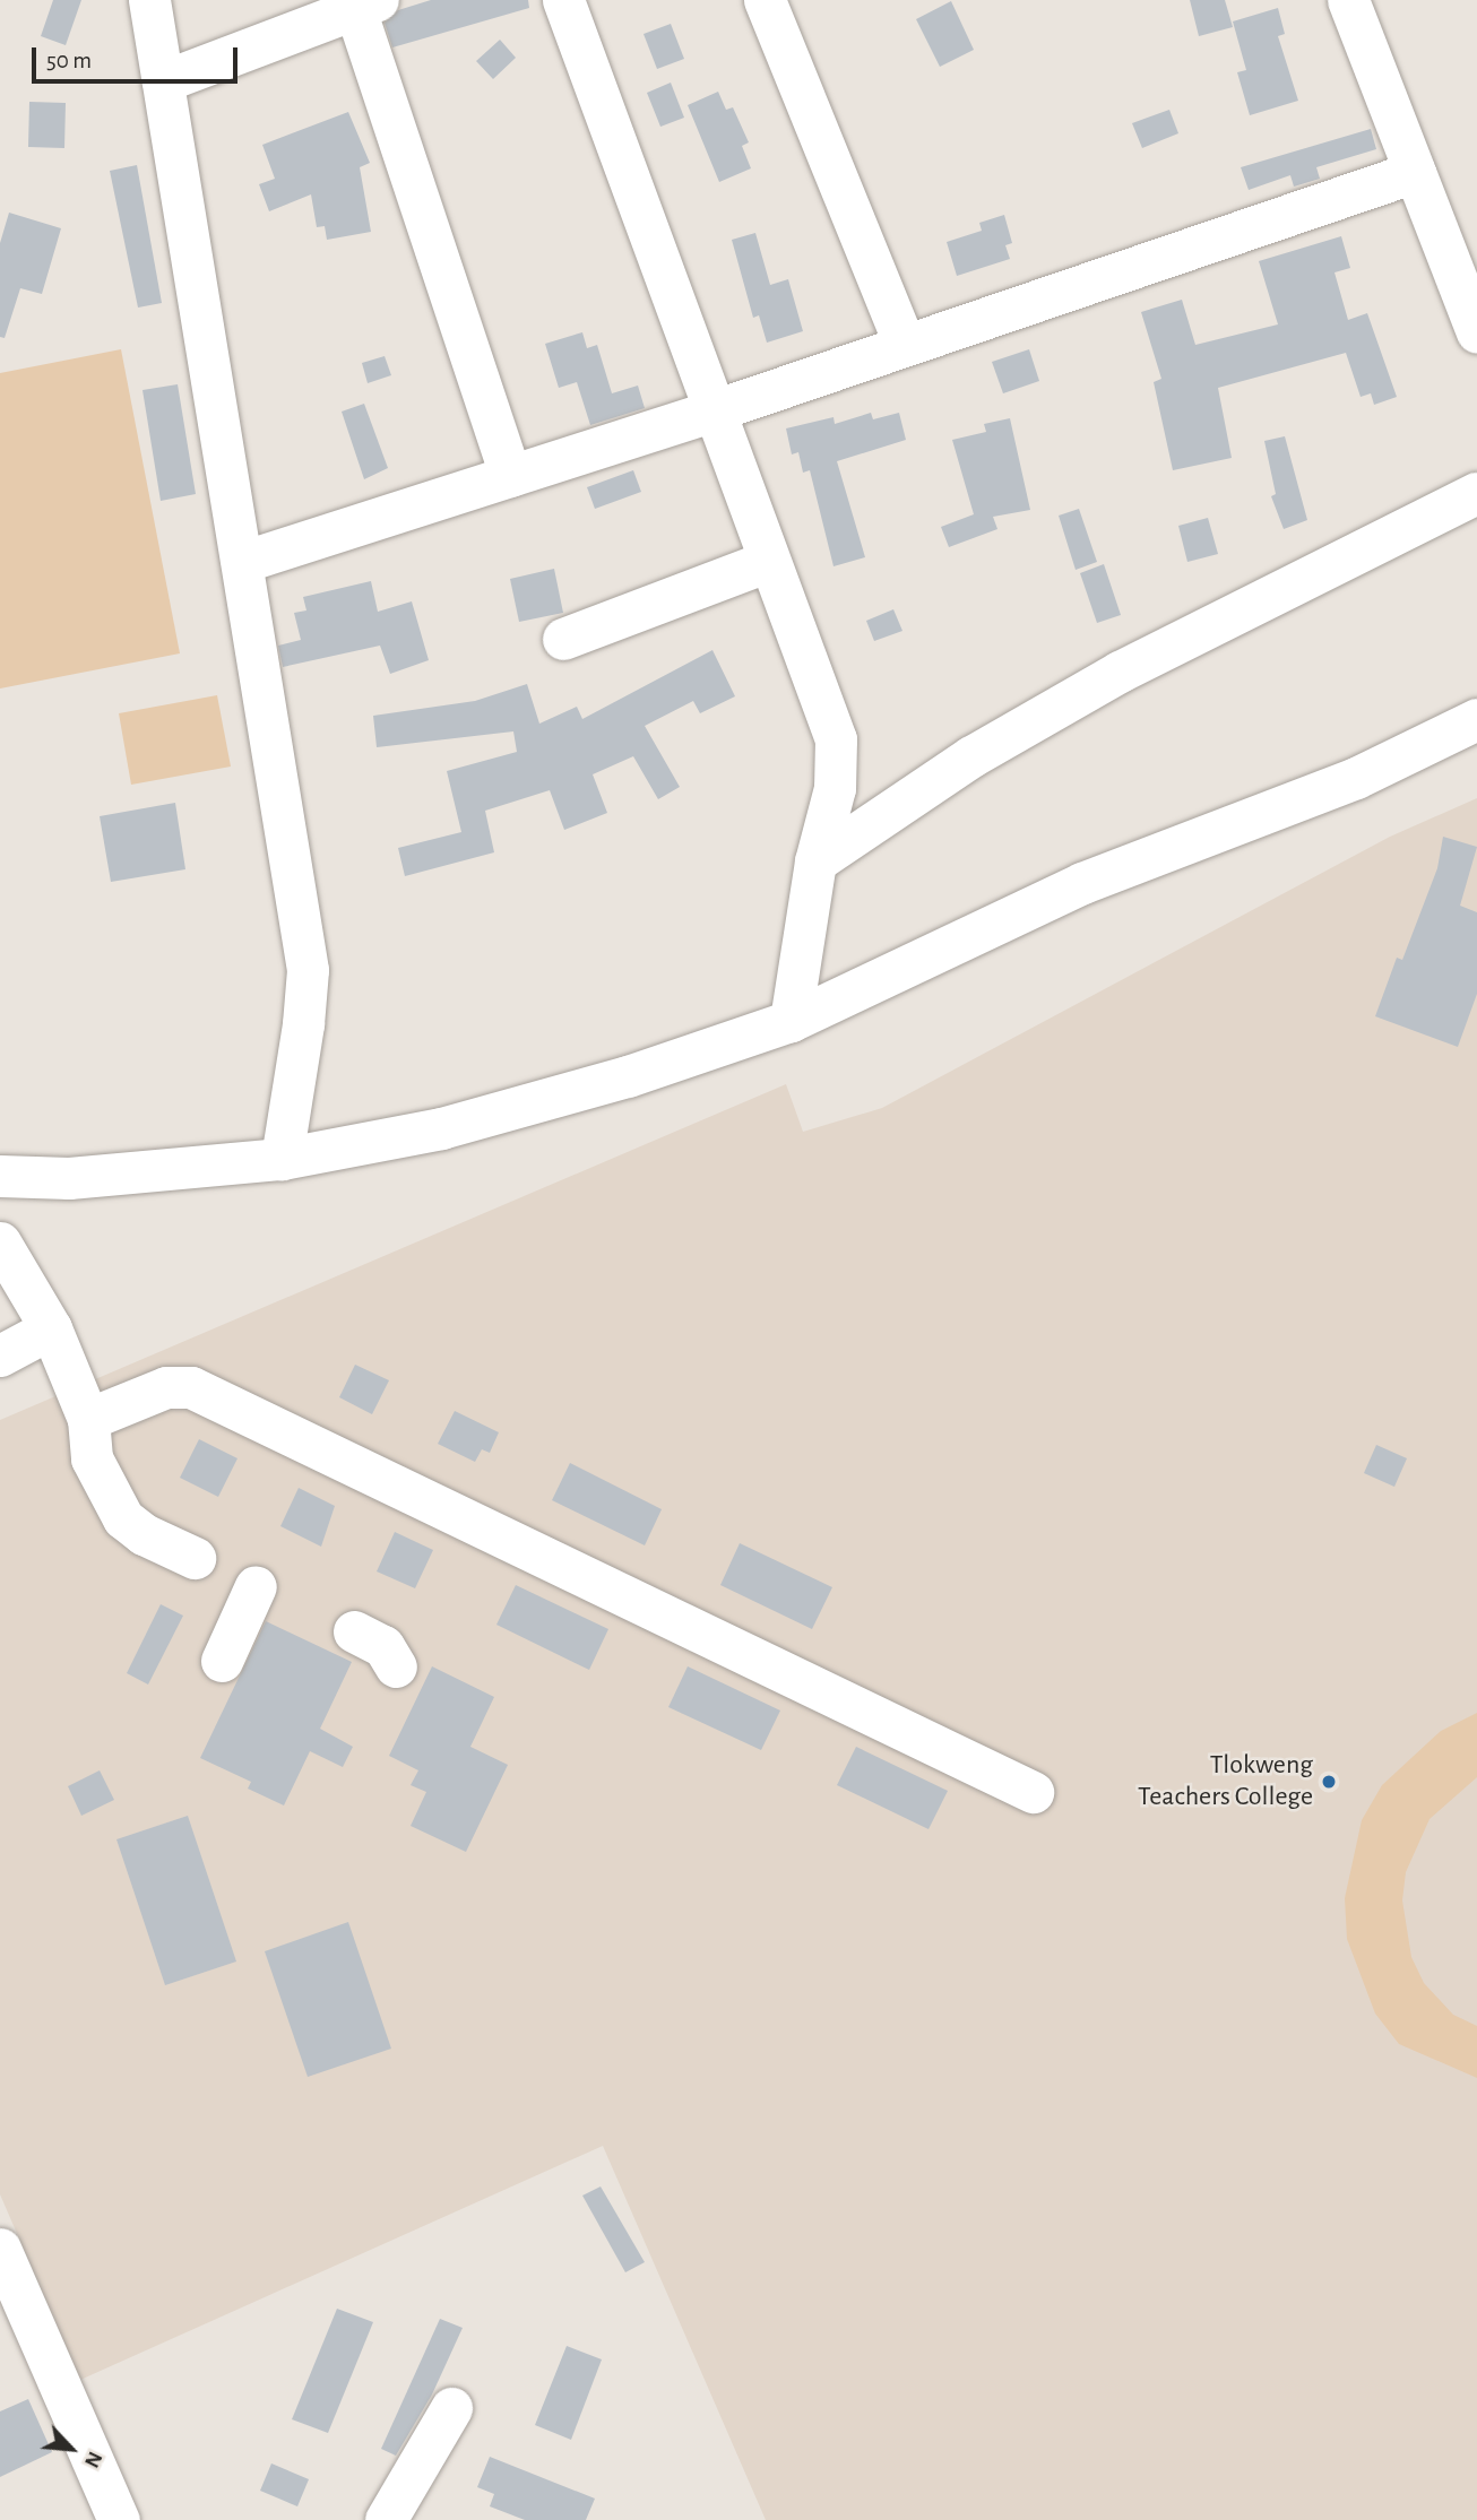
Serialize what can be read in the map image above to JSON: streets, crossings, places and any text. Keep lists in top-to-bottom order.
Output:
{
  "places": ["Tlokweng Teachers College"],
  "scale_bar": "50 m",
  "north": "bottom right"
}
